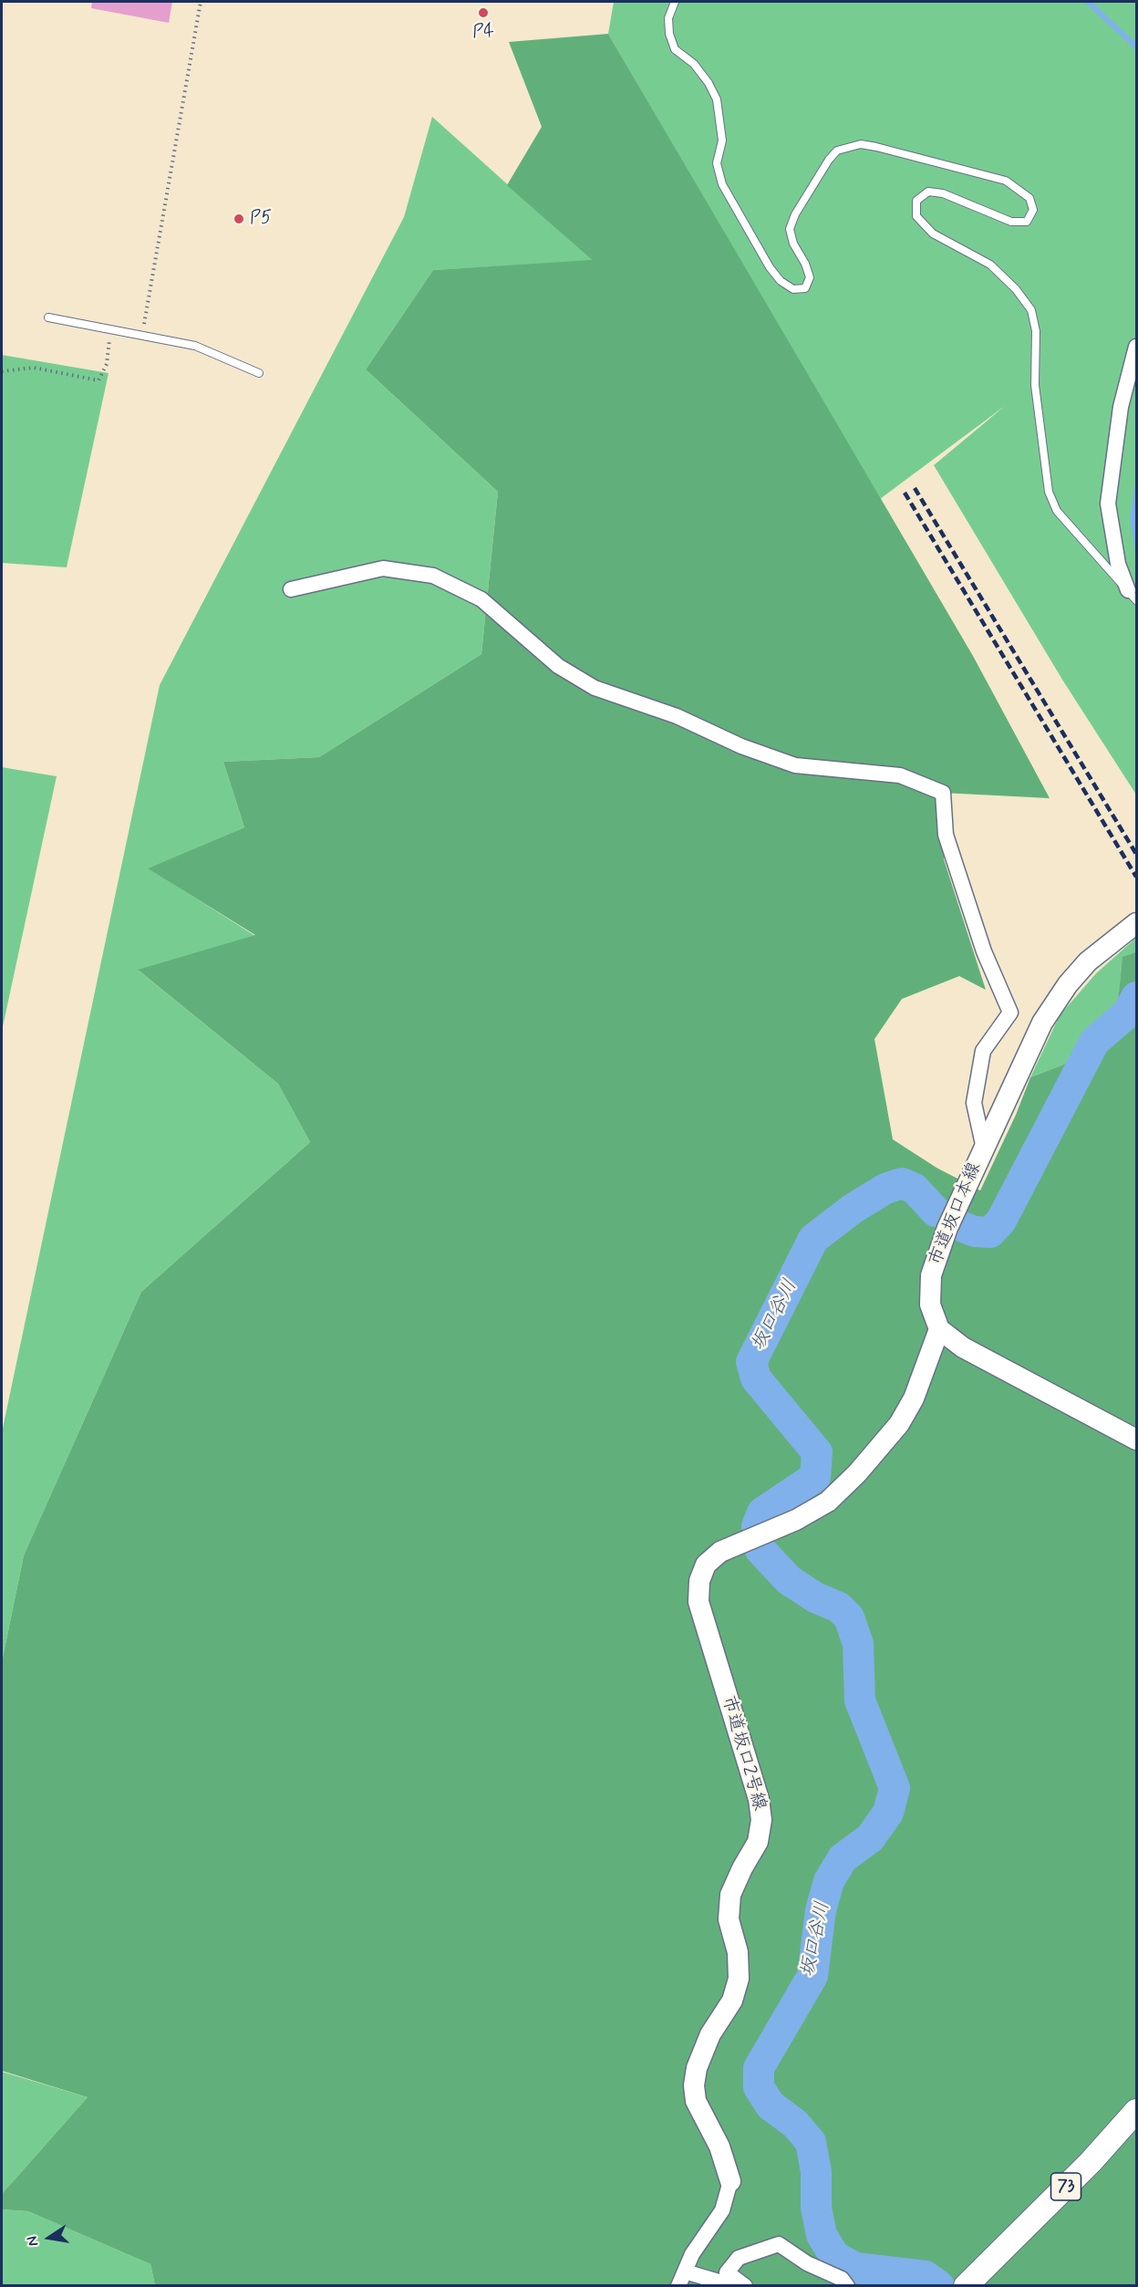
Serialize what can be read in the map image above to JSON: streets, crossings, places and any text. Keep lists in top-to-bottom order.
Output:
{
  "streets": {
    "main road": ["73"],
    "street": ["市道坂口本線", "市道坂口2号線"]
  },
  "crossings": [
    ["市道坂口本線", "市道坂口2号線"]
  ],
  "water": ["坂口谷川"],
  "places": ["P4", "P5"],
  "north": "left"
}
